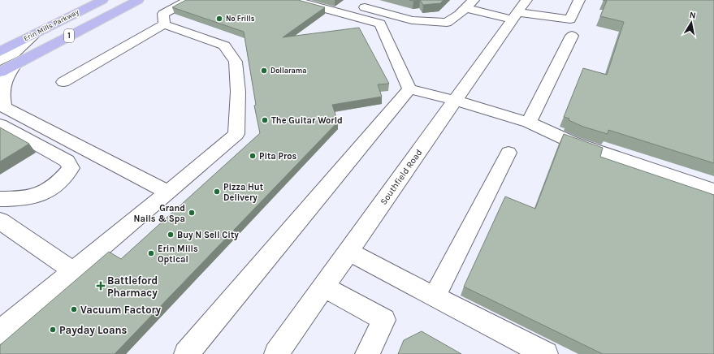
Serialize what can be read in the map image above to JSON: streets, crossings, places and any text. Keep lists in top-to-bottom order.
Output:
{
  "streets": {
    "main road": ["Erin Mills Parkway", "1"],
    "street": ["Southfield Road"]
  },
  "places": {
    "other": [
      "No Frills",
      "Dollarama",
      "The Guitar World",
      "Pita Pros",
      "Pizza Hut Delivery",
      "Grand Nails & Spa",
      "Buy N Sell City",
      "Erin Mills Optical",
      "Vacuum Factory",
      "Payday Loans"
    ],
    "health": ["Battleford Pharmacy"]
  },
  "north": "top"
}
